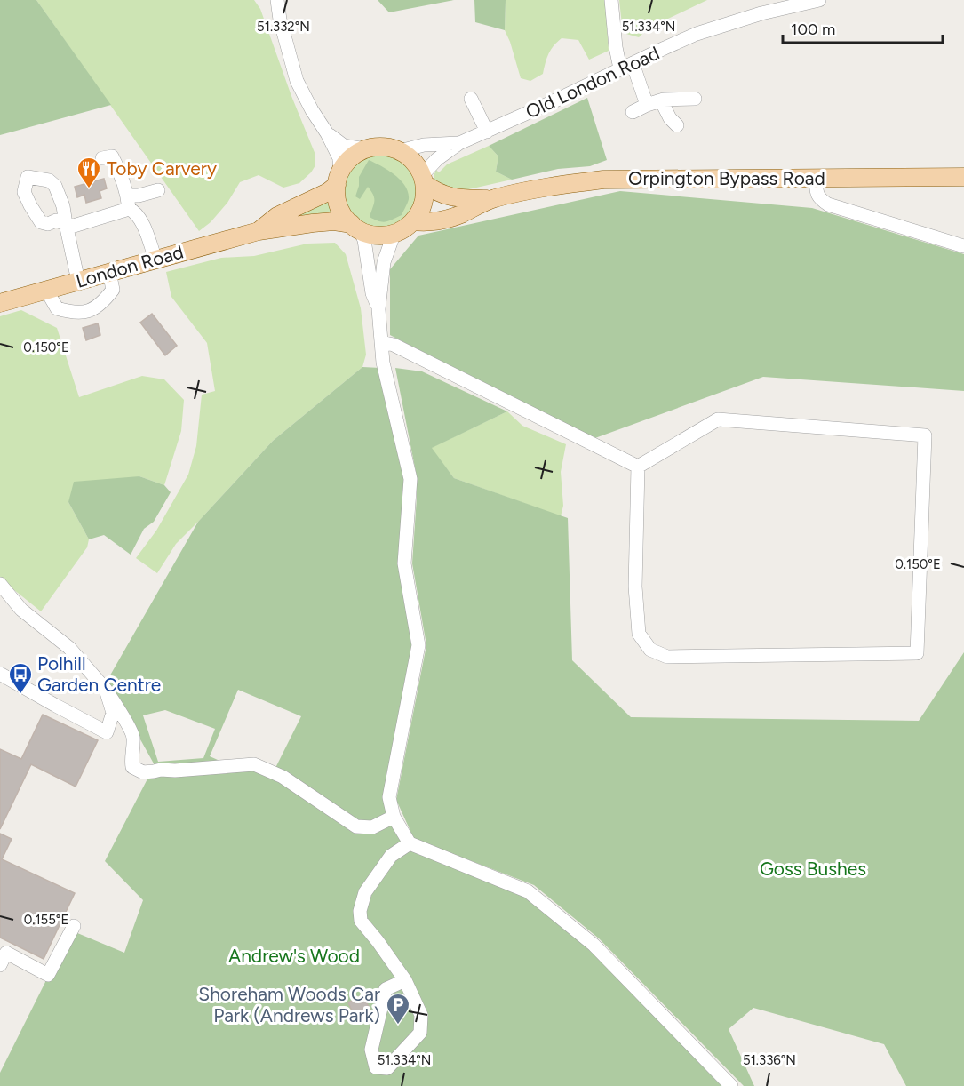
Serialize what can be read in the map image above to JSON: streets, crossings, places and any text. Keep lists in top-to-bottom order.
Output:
{
  "streets": {
    "main road": ["Orpington Bypass Road", "London Road"],
    "street": ["Old London Road"]
  },
  "crossings": [
    ["Old London Road", "Orpington Bypass Road"],
    ["Old London Road", "London Road"],
    ["Orpington Bypass Road", "London Road"]
  ],
  "parks": ["Goss Bushes", "Andrew's Wood"],
  "places": {
    "restaurant": ["Toby Carvery"],
    "bus stop": ["Polhill Garden Centre"],
    "parking": ["Shoreham Woods Car Park (Andrews Park)"]
  },
  "scale_bar": "100 m",
  "coordinates": [
    "51.334°N",
    "51.332°N",
    "0.150°E",
    "0.155°E",
    "51.336°N"
  ]
}
